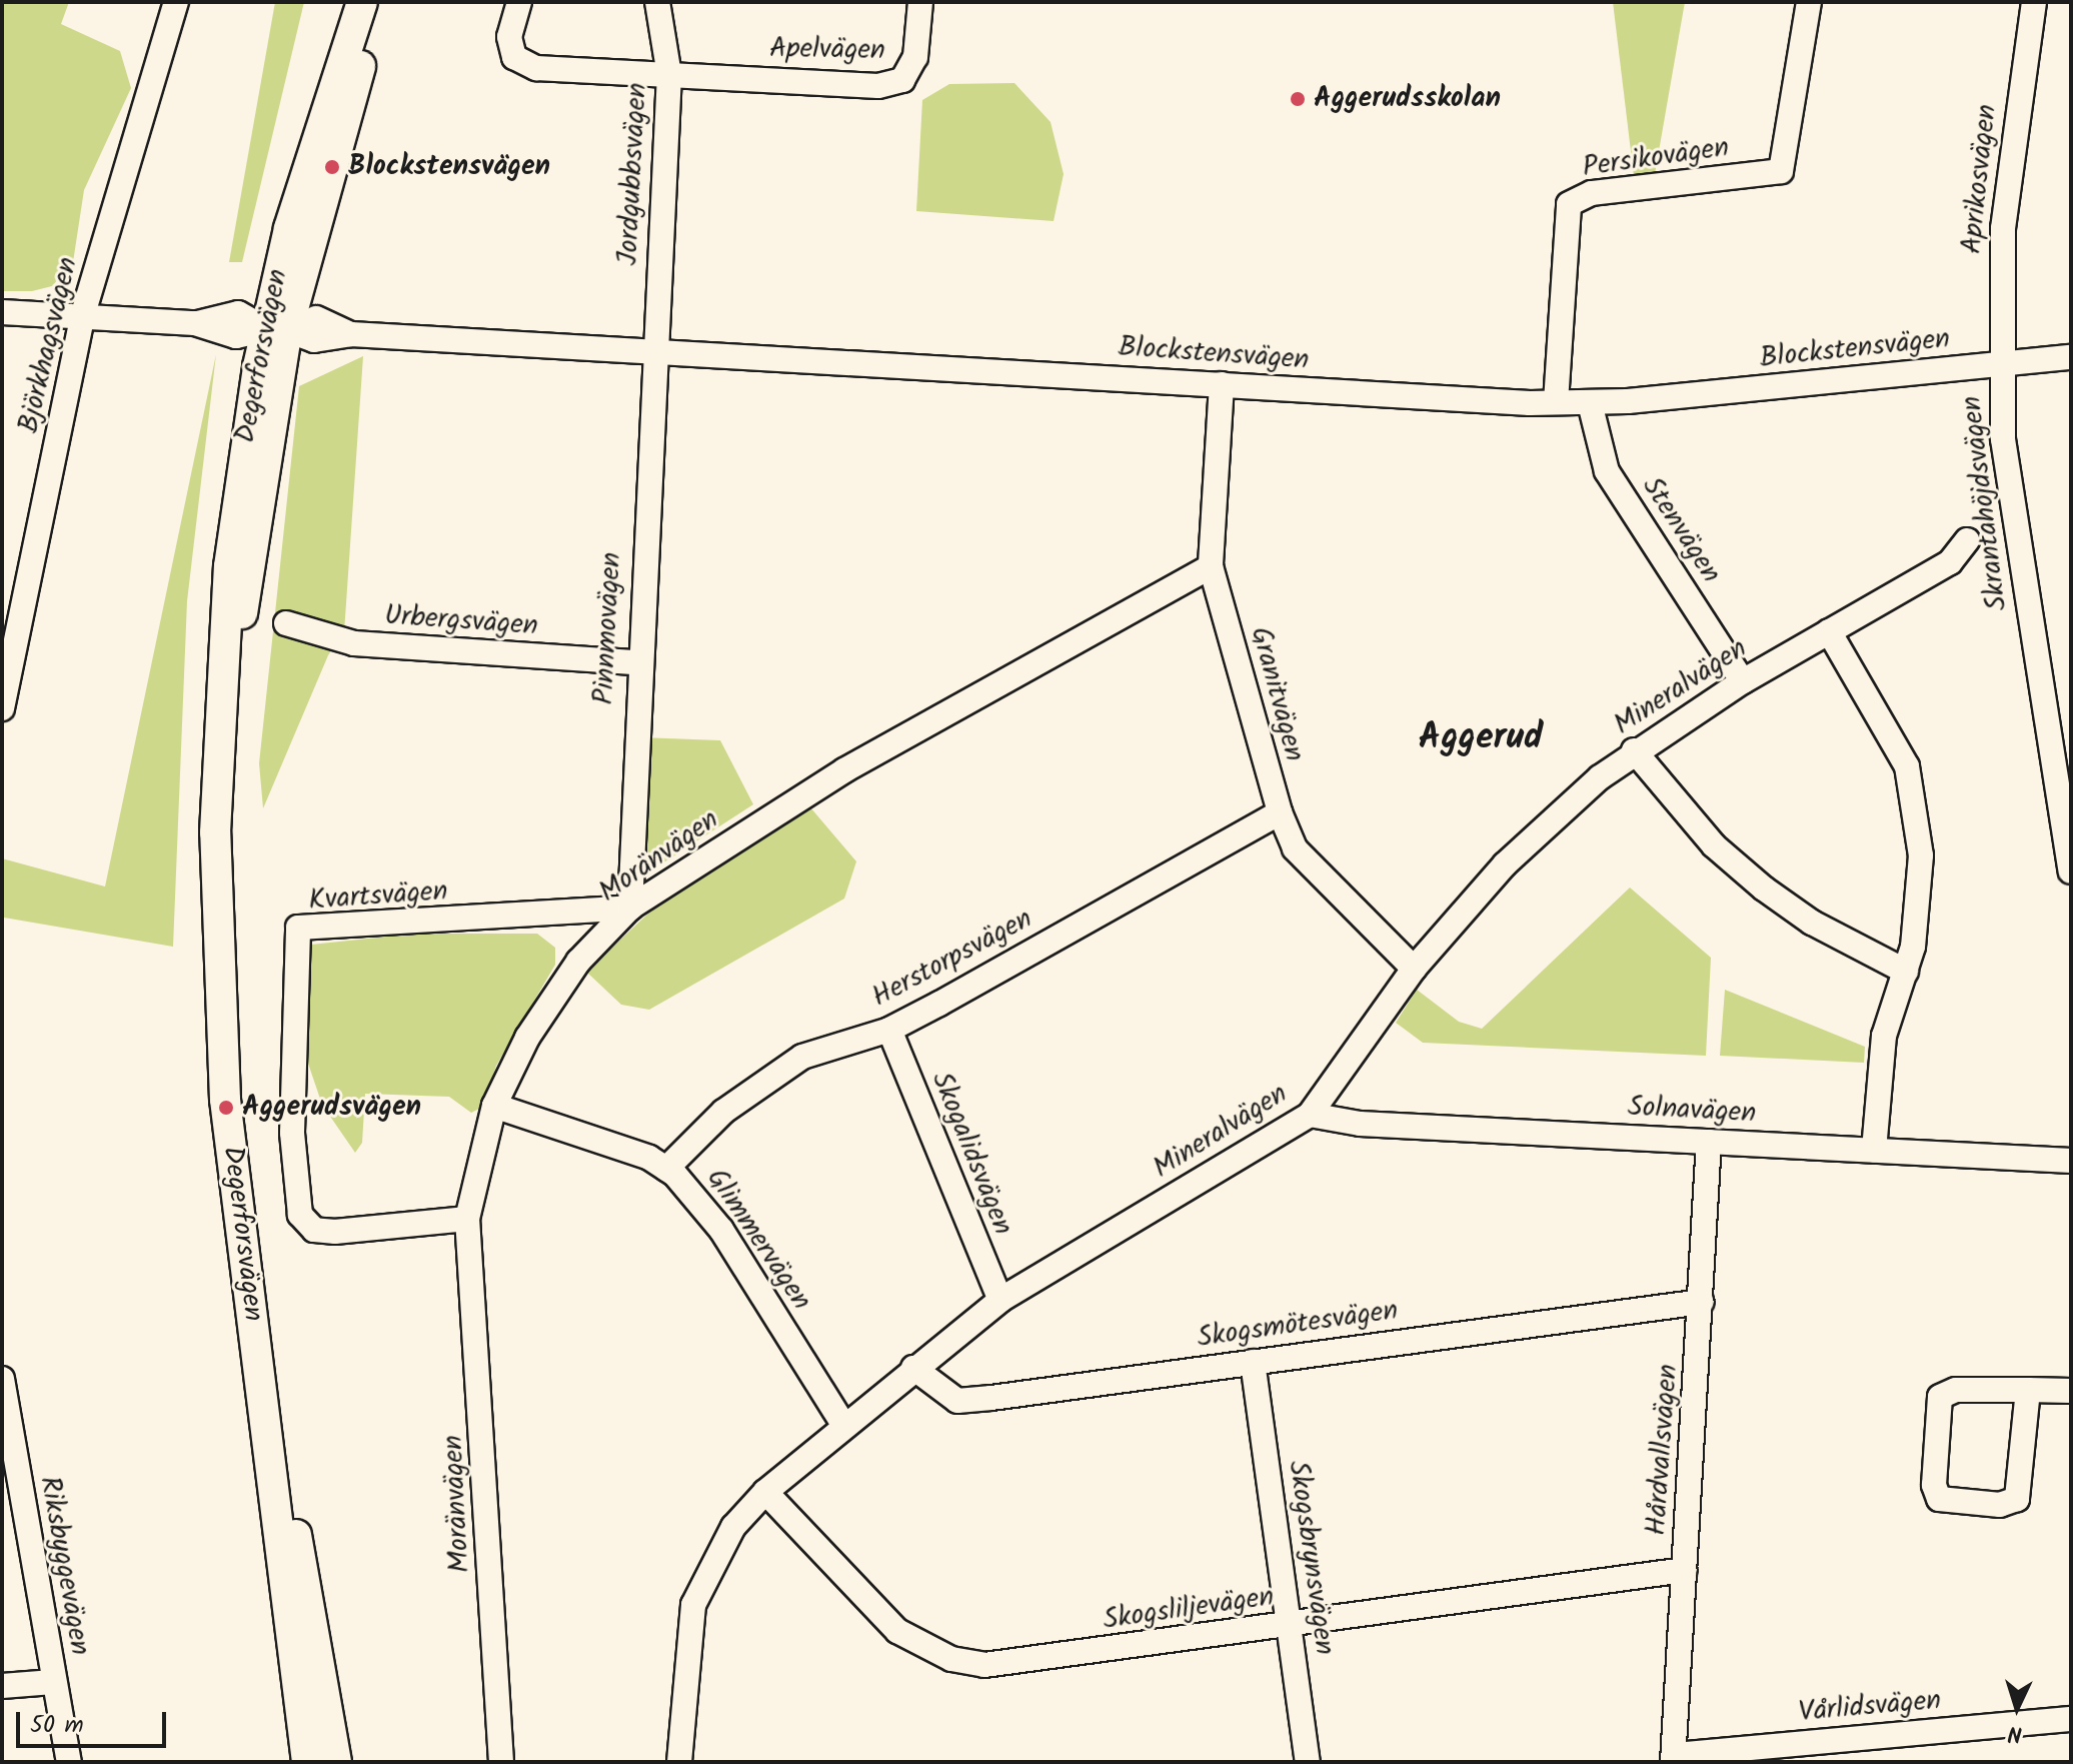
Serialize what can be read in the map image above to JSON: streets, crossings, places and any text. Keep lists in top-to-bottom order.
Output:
{
  "streets": {
    "main road": ["Degerforsvägen"],
    "street": [
      "Apelvägen",
      "Persikovägen",
      "Jordgubbsvägen",
      "Aprikosvägen",
      "Björkhagsvägen",
      "Blockstensvägen",
      "Skrantahöjdsvägen",
      "Stenvägen",
      "Urbergsvägen",
      "Pinnmovägen",
      "Mineralvägen",
      "Granitvägen",
      "Moränvägen",
      "Kvartsvägen",
      "Herstorpsvägen",
      "Solnavägen",
      "Skogalidsvägen",
      "Glimmervägen",
      "Skogsmötesvägen",
      "Hårdvallsvägen",
      "Skogsbrynsvägen",
      "Riksbyggevägen",
      "Skogsliljevägen",
      "Vårlidsvägen"
    ]
  },
  "crossings": [
    ["Apelvägen", "Jordgubbsvägen"],
    ["Persikovägen", "Blockstensvägen"],
    ["Jordgubbsvägen", "Blockstensvägen"],
    ["Jordgubbsvägen", "Pinnmovägen"],
    ["Aprikosvägen", "Blockstensvägen"],
    ["Aprikosvägen", "Skrantahöjdsvägen"],
    ["Björkhagsvägen", "Blockstensvägen"],
    ["Blockstensvägen", "Degerforsvägen"],
    ["Blockstensvägen", "Skrantahöjdsvägen"],
    ["Blockstensvägen", "Stenvägen"],
    ["Blockstensvägen", "Pinnmovägen"],
    ["Blockstensvägen", "Granitvägen"],
    ["Stenvägen", "Mineralvägen"],
    ["Urbergsvägen", "Pinnmovägen"],
    ["Pinnmovägen", "Moränvägen"],
    ["Pinnmovägen", "Kvartsvägen"],
    ["Mineralvägen", "Granitvägen"],
    ["Mineralvägen", "Solnavägen"],
    ["Mineralvägen", "Skogalidsvägen"],
    ["Mineralvägen", "Glimmervägen"],
    ["Mineralvägen", "Skogsmötesvägen"],
    ["Mineralvägen", "Skogsliljevägen"],
    ["Granitvägen", "Moränvägen"],
    ["Granitvägen", "Herstorpsvägen"],
    ["Moränvägen", "Kvartsvägen"],
    ["Moränvägen", "Glimmervägen"],
    ["Herstorpsvägen", "Skogalidsvägen"],
    ["Herstorpsvägen", "Glimmervägen"],
    ["Solnavägen", "Hårdvallsvägen"],
    ["Skogsmötesvägen", "Hårdvallsvägen"],
    ["Skogsmötesvägen", "Skogsbrynsvägen"],
    ["Hårdvallsvägen", "Skogsliljevägen"],
    ["Hårdvallsvägen", "Vårlidsvägen"],
    ["Skogsbrynsvägen", "Skogsliljevägen"]
  ],
  "districts": ["Aggerud"],
  "places": ["Aggerudsskolan", "Blockstensvägen", "Aggerudsvägen"],
  "scale_bar": "50 m",
  "north": "bottom"
}
